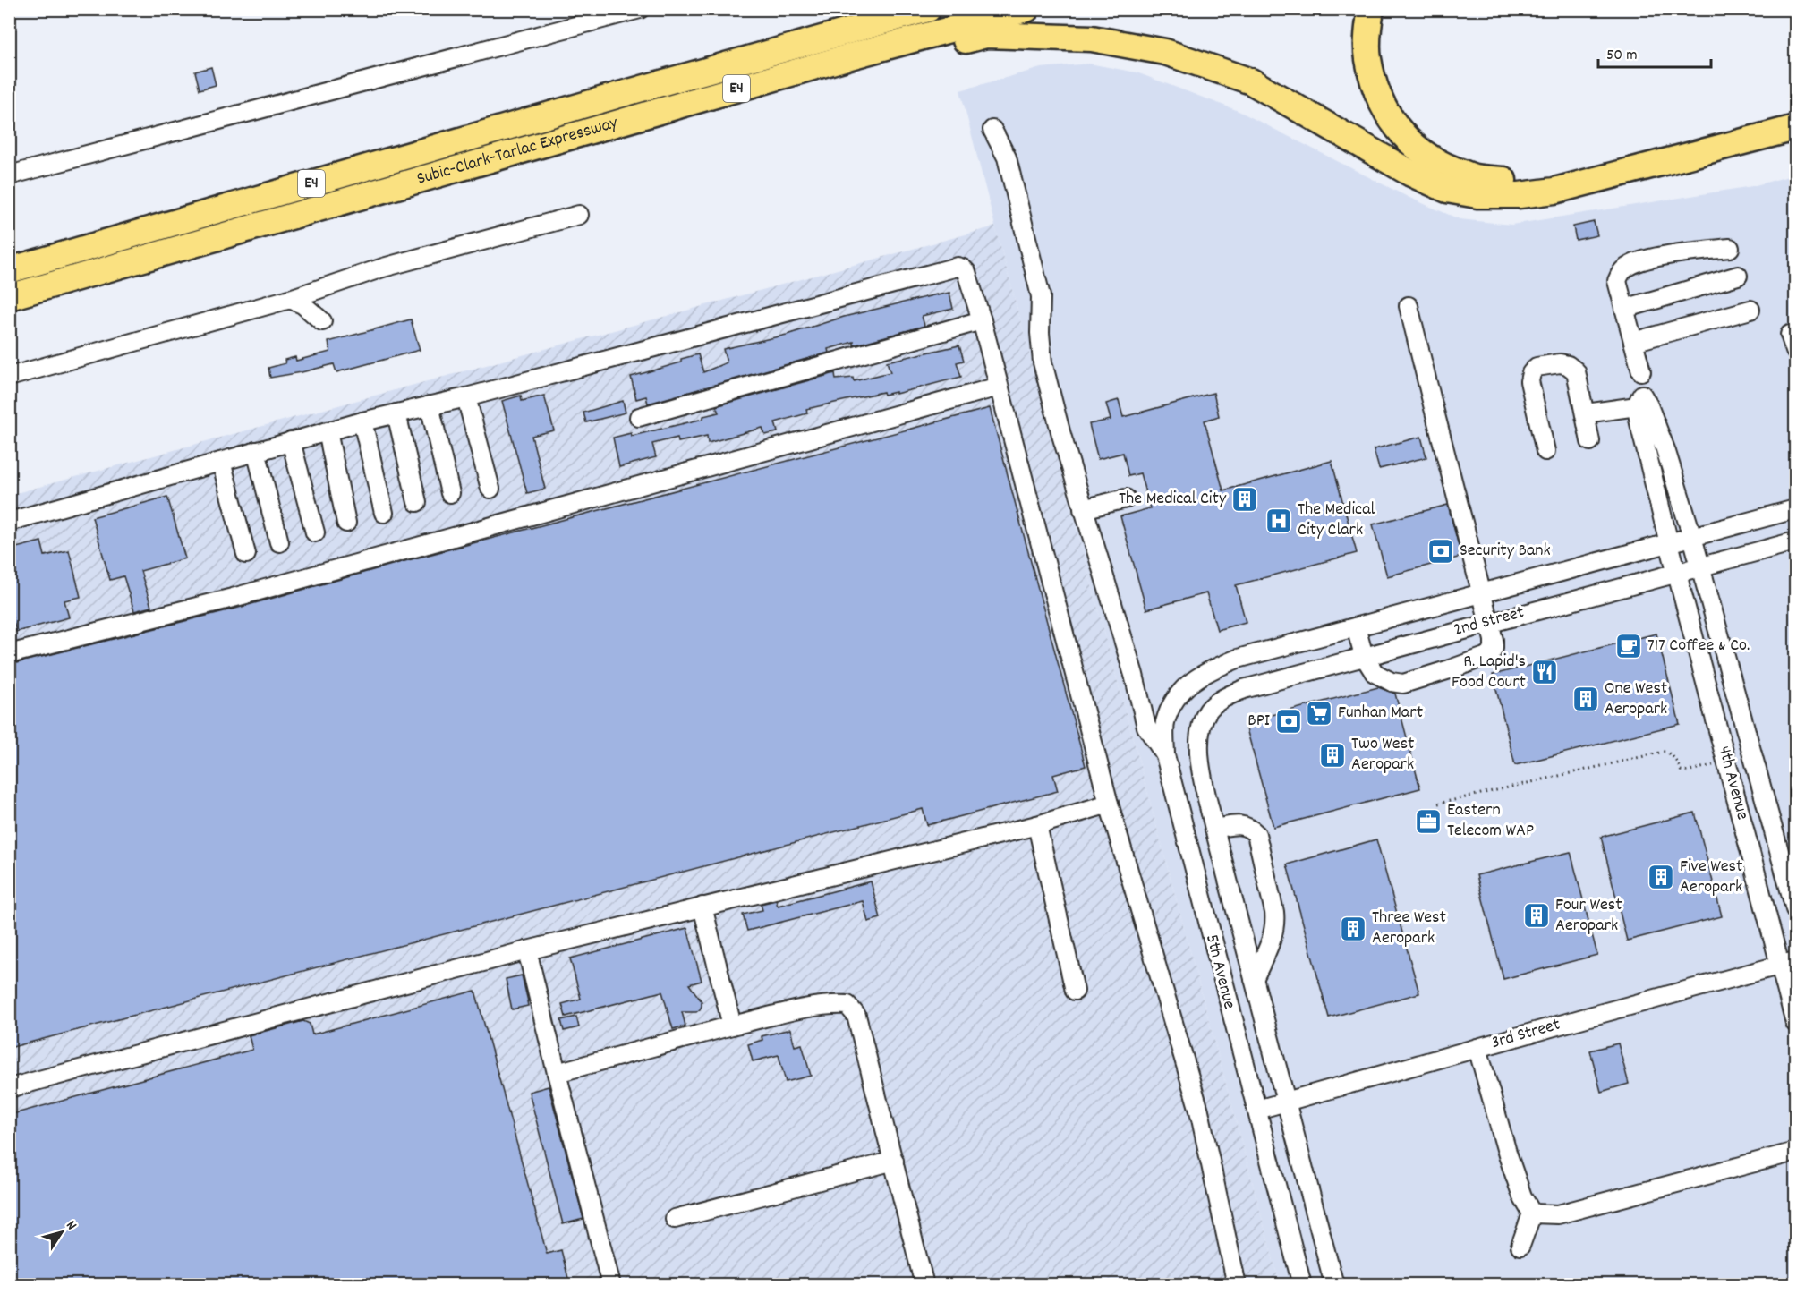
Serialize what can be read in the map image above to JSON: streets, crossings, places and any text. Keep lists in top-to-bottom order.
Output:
{
  "streets": {
    "highway": ["E4", "Subic-Clark-Tarlac Expressway"],
    "street": [
      "2nd Street",
      "4th Avenue",
      "5th Avenue",
      "3rd Street"
    ]
  },
  "crossings": [
    ["2nd Street", "4th Avenue"],
    ["2nd Street", "5th Avenue"],
    ["4th Avenue", "3rd Street"],
    ["5th Avenue", "3rd Street"]
  ],
  "places": {
    "building": [
      "The Medical City",
      "One West Aeropark",
      "Two West Aeropark",
      "Five West Aeropark",
      "Four West Aeropark",
      "Three West Aeropark"
    ],
    "hospital": ["The Medical City Clark"],
    "bank": ["Security Bank", "BPI"],
    "cafe": ["717 Coffee & Co."],
    "restaurant": ["R. Lapid's Food Court"],
    "supermarket": ["Funhan Mart"],
    "office": ["Eastern Telecom WAP"]
  },
  "scale_bar": "50 m",
  "north": "top right"
}
